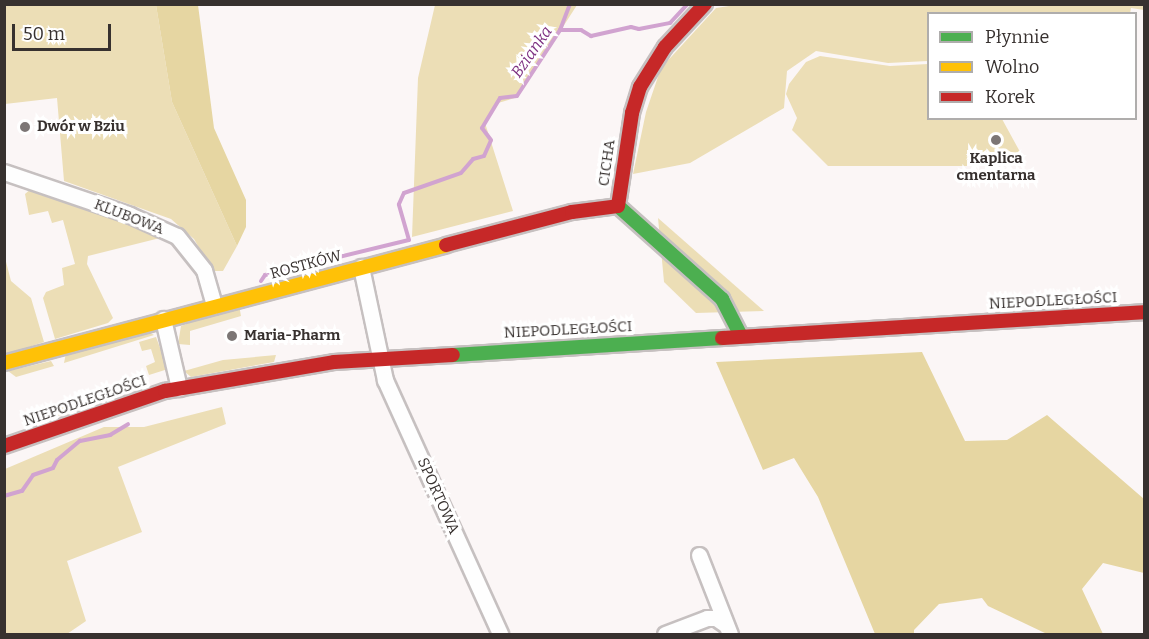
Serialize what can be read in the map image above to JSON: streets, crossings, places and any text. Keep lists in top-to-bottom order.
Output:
{
  "streets": {
    "street": [
      "CICHA",
      "KLUBOWA",
      "ROSTKÓW",
      "NIEPODLEGŁOŚCI",
      "SPORTOWA"
    ]
  },
  "crossings": [
    ["CICHA", "ROSTKÓW"],
    ["CICHA", "NIEPODLEGŁOŚCI"],
    ["KLUBOWA", "ROSTKÓW"],
    ["ROSTKÓW", "SPORTOWA"],
    ["NIEPODLEGŁOŚCI", "SPORTOWA"]
  ],
  "water": ["Bzianka"],
  "places": ["Dwór w Bziu", "Kaplica cmentarna", "Maria-Pharm"],
  "legend": ["Płynnie", "Wolno", "Korek"],
  "scale_bar": "50 m"
}
